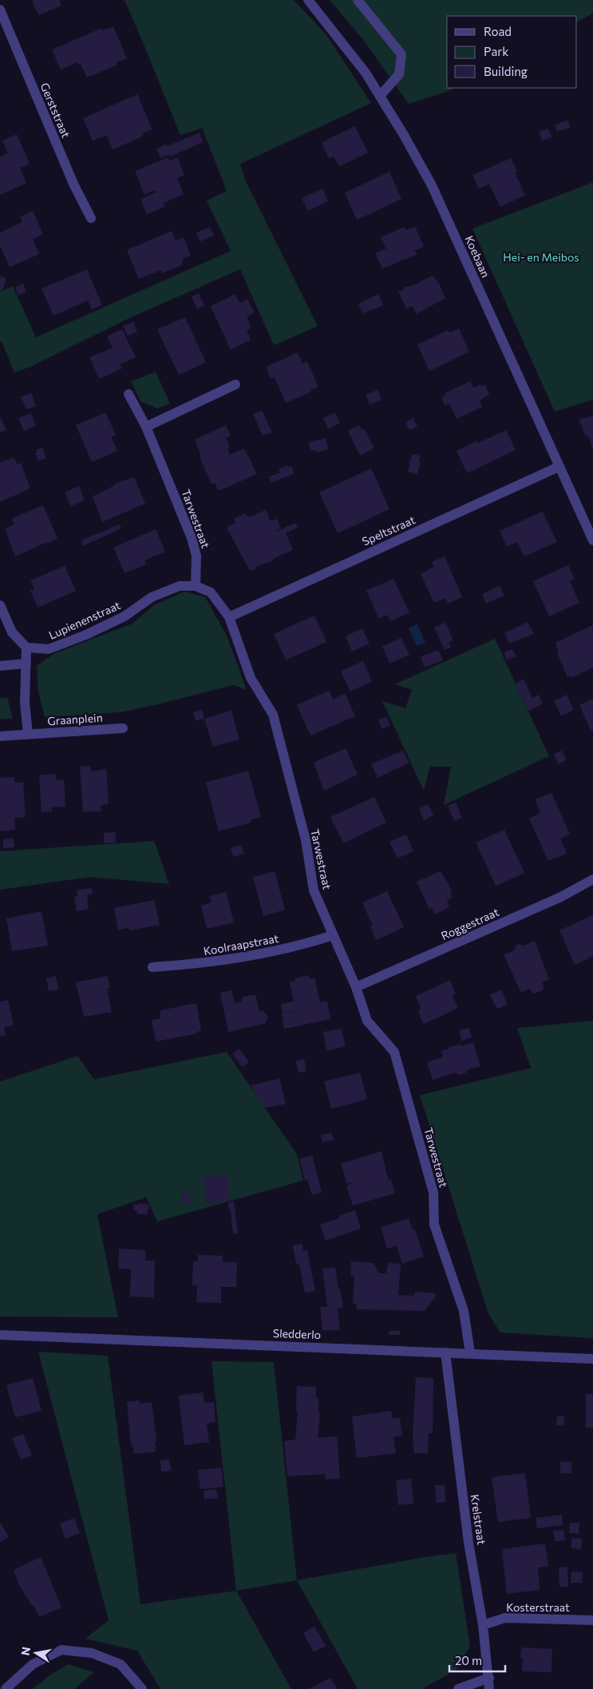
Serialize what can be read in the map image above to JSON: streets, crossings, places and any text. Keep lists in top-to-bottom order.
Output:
{
  "streets": {
    "street": [
      "Gerststraat",
      "Koebaan",
      "Tarwestraat",
      "Speltstraat",
      "Lupienenstraat",
      "Graanplein",
      "Roggestraat",
      "Koolraapstraat",
      "Sledderlo",
      "Krelstraat",
      "Kosterstraat"
    ]
  },
  "crossings": [
    ["Koebaan", "Speltstraat"],
    ["Tarwestraat", "Speltstraat"],
    ["Tarwestraat", "Lupienenstraat"],
    ["Tarwestraat", "Roggestraat"],
    ["Tarwestraat", "Koolraapstraat"],
    ["Tarwestraat", "Sledderlo"],
    ["Sledderlo", "Krelstraat"],
    ["Krelstraat", "Kosterstraat"]
  ],
  "parks": ["Hei- en Meibos"],
  "legend": ["Road", "Park", "Building"],
  "scale_bar": "20 m",
  "north": "left"
}
